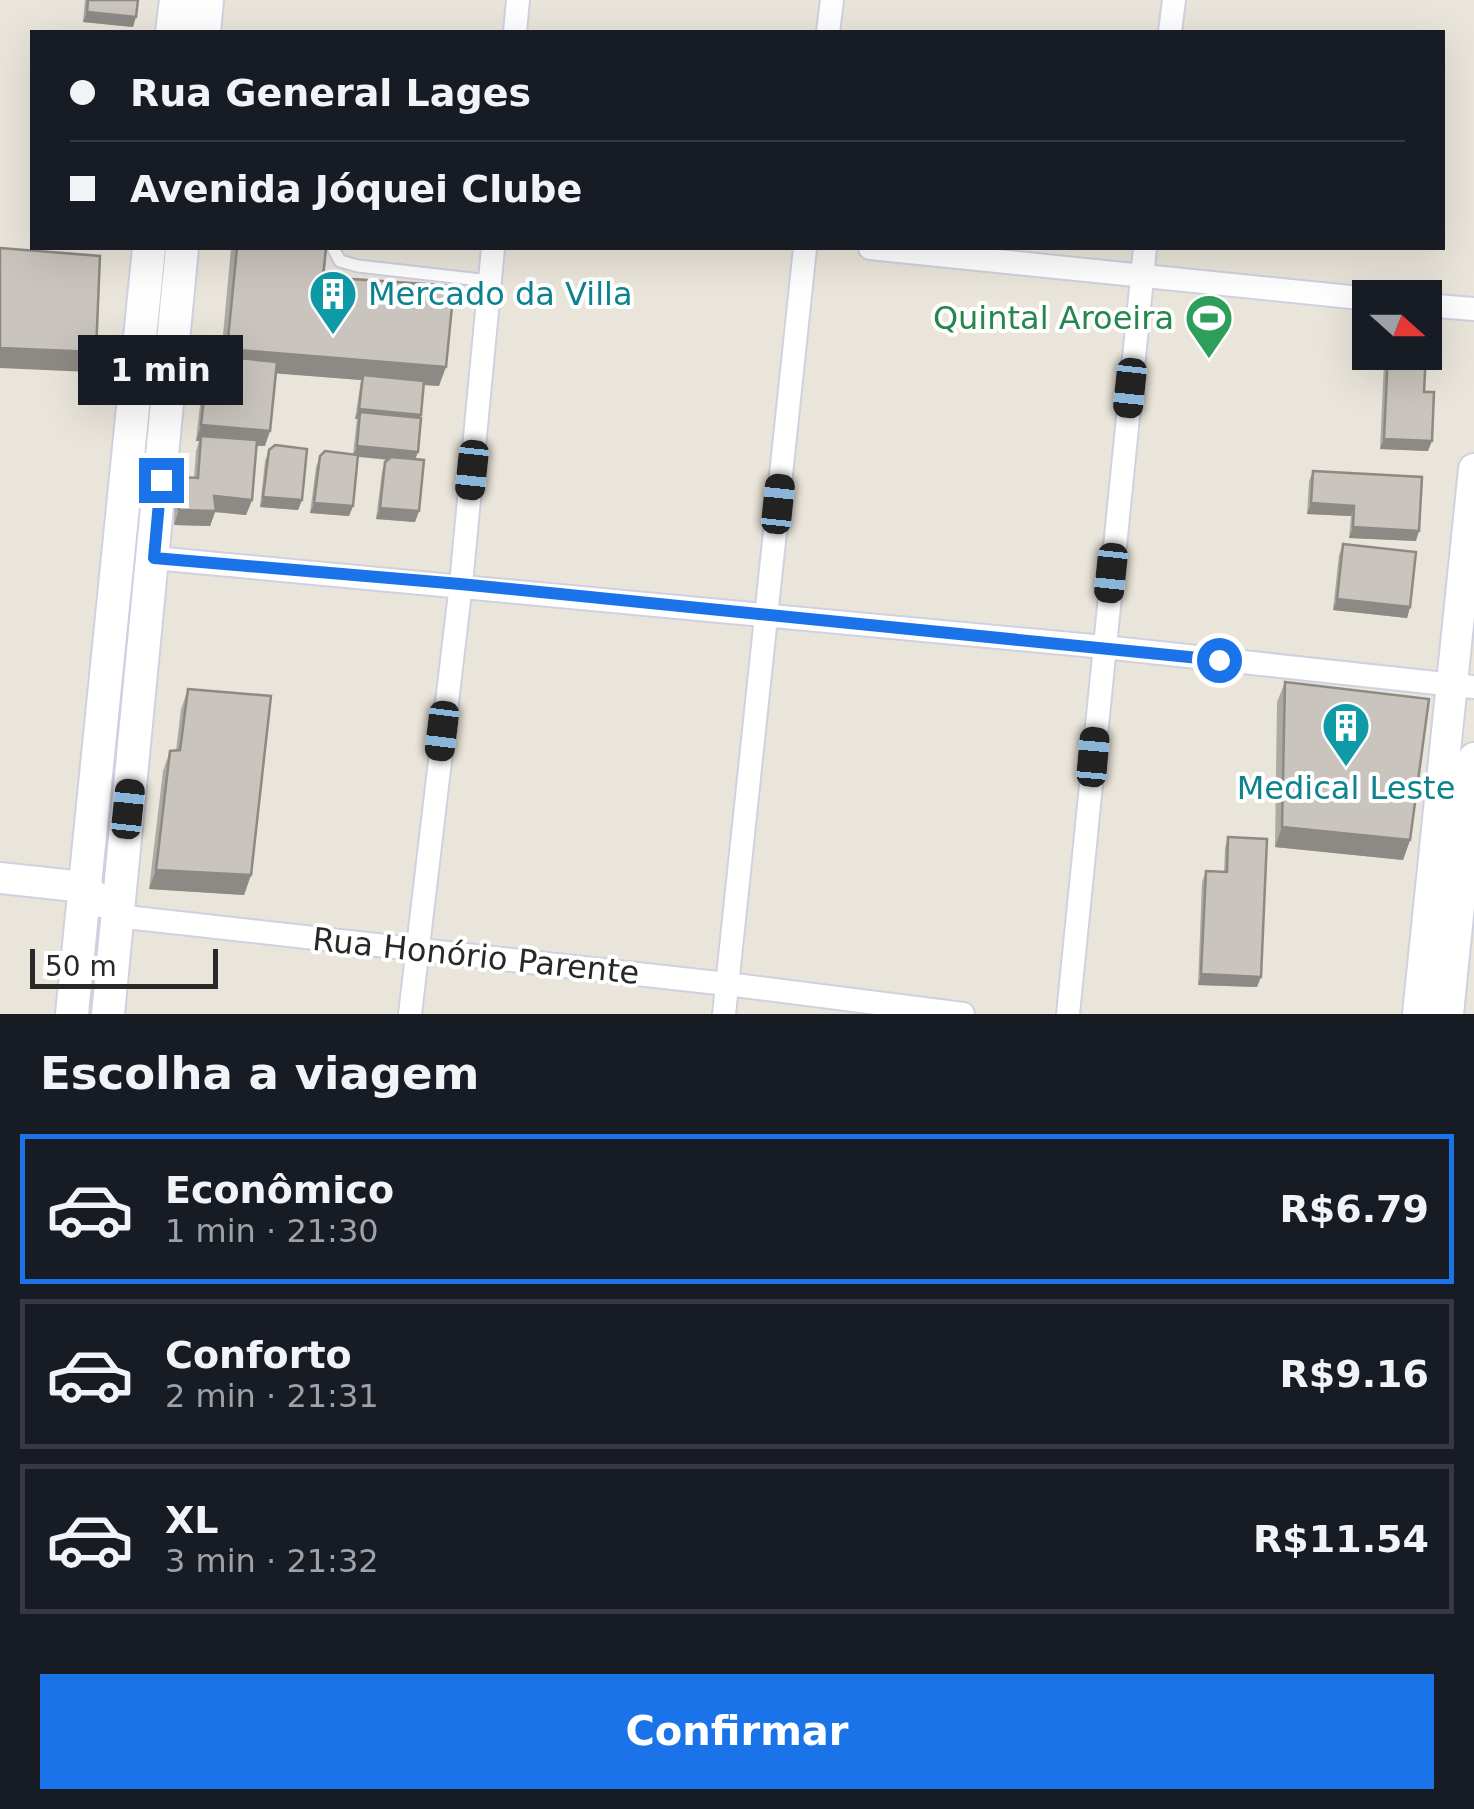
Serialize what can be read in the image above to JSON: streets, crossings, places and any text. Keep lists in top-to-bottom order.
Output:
{
  "streets": {
    "street": ["Rua Honório Parente"]
  },
  "places": {
    "building": ["Mercado da Villa", "Medical Leste"],
    "sports": ["Quintal Aroeira"]
  },
  "scale_bar": "50 m",
  "north": "right",
  "page": {
    "banner": ["Rua General Lages", "Avenida Jóquei Clube"],
    "bubble": "1 min",
    "scale": "50 m",
    "heading": "Escolha a viagem",
    "list": [
      {
        "name": "Econômico",
        "note": "1 min · 21:30",
        "value": "R$6.79"
      },
      {
        "name": "Conforto",
        "note": "2 min · 21:31",
        "value": "R$9.16"
      },
      {
        "name": "XL",
        "note": "3 min · 21:32",
        "value": "R$11.54"
      }
    ],
    "buttons": "Confirmar"
  }
}
